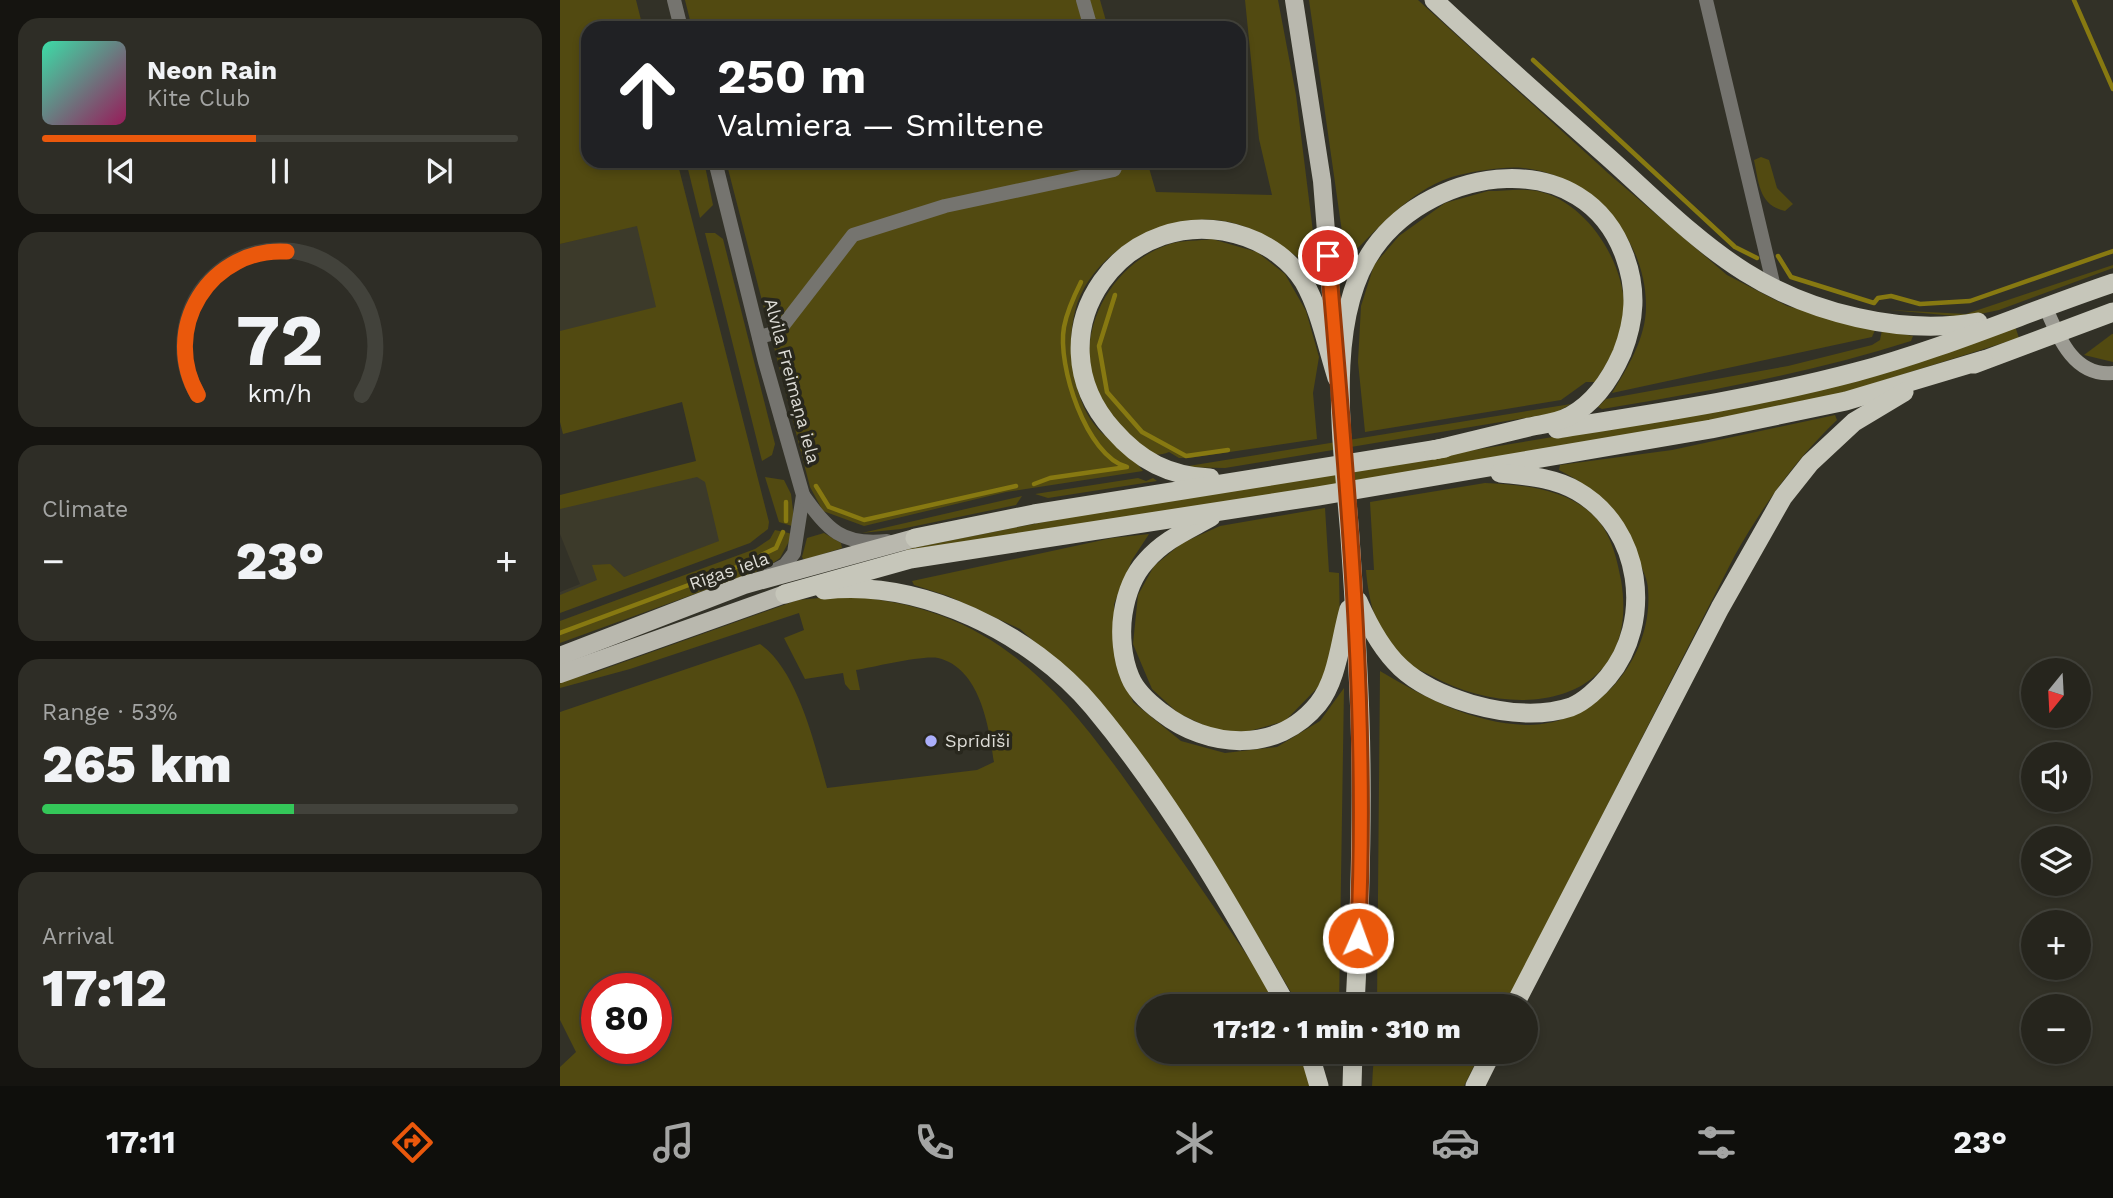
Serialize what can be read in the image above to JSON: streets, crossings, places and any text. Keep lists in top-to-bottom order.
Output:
{
  "streets": {
    "main road": ["Rīgas iela"],
    "street": ["Alvila Freimaņa iela"]
  },
  "crossings": [
    ["Alvila Freimaņa iela", "Rīgas iela"]
  ],
  "places": ["Sprīdīši"],
  "north": "bottom",
  "page": {
    "turn": ["250 m", "Valmiera — Smiltene"],
    "song": ["Neon Rain", "Kite Club"],
    "tile": [
      "Climate",
      ["Range · 53%", "265 km"],
      ["Arrival", "17:12"]
    ],
    "heat": ["−", "23°", "+"],
    "map_buttons": ["+", "−"],
    "limit": "80",
    "trip": "17:12 · 1 min · 310 m",
    "tabs": ["17:11", "23°"],
    "gauge": ["72", "km/h"]
  }
}
